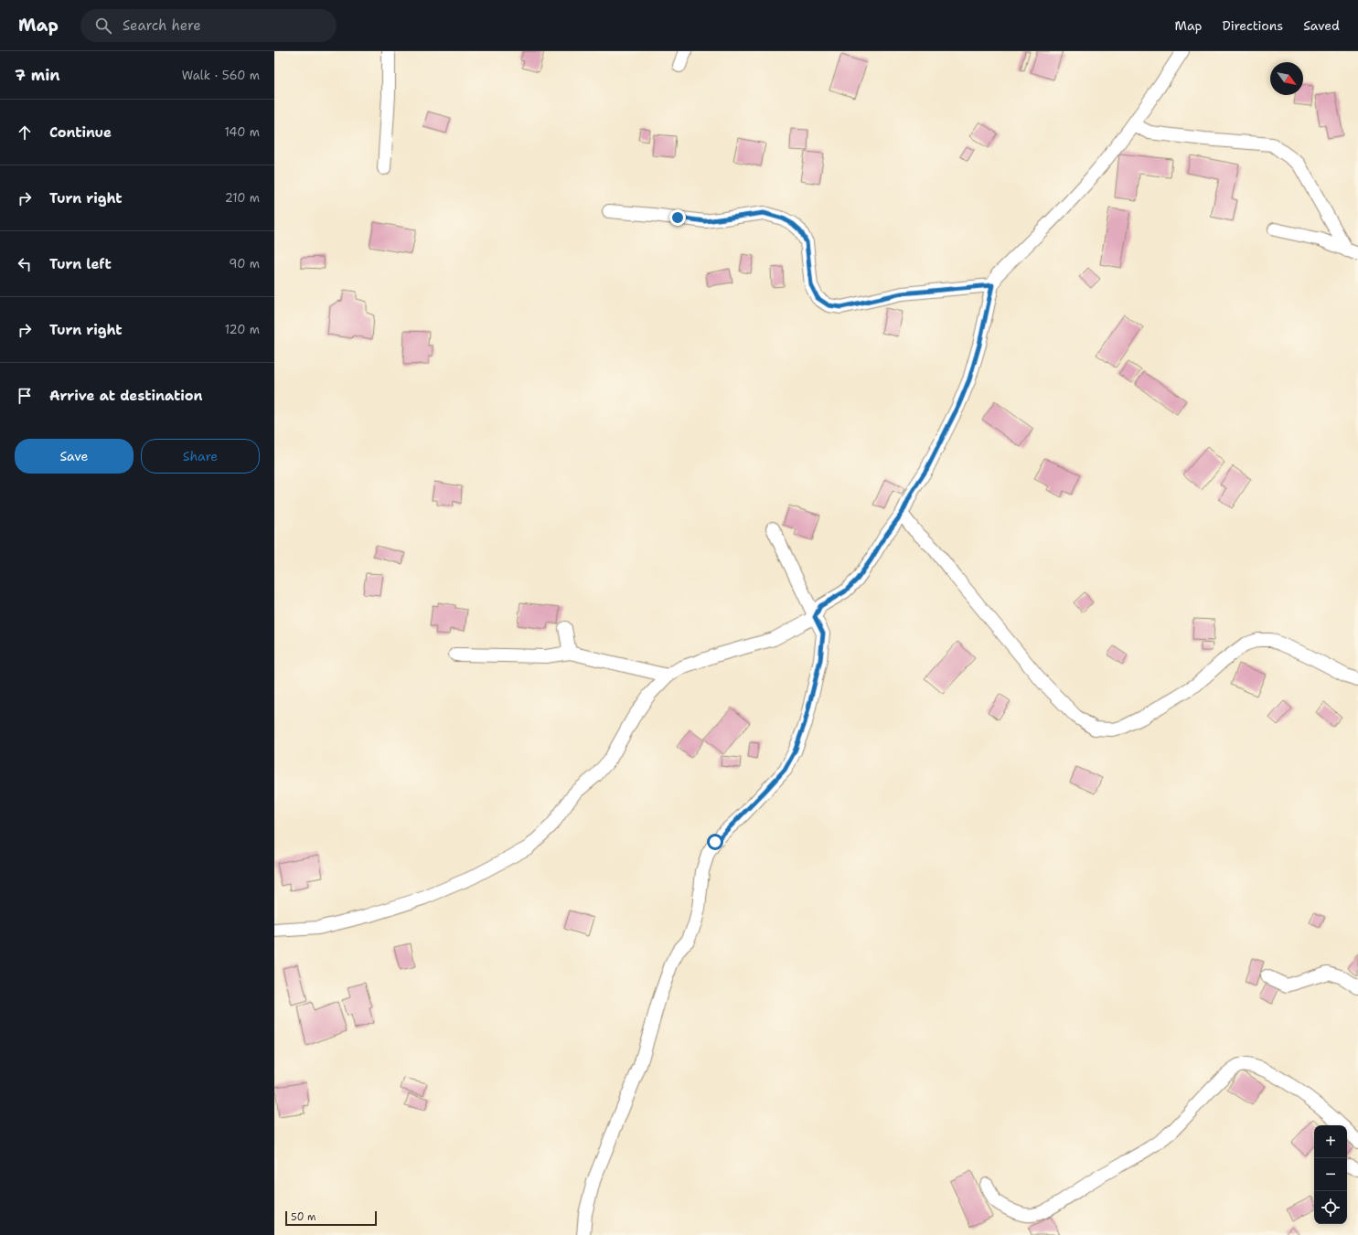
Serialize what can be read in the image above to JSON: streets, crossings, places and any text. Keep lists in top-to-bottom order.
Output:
{
  "scale_bar": "50 m",
  "north": "bottom right",
  "page": {
    "header": "Map",
    "search": "Search here",
    "nav": ["Map", "Directions", "Saved"],
    "heading": ["7 min", "Walk · 560 m"],
    "list": [
      ["Continue", "140 m"],
      ["Turn right", "210 m"],
      ["Turn left", "90 m"],
      ["Turn right", "120 m"],
      "Arrive at destination"
    ],
    "buttons": ["Save", "Share"],
    "map_buttons": ["+", "−"],
    "scale": "50 m"
  }
}
